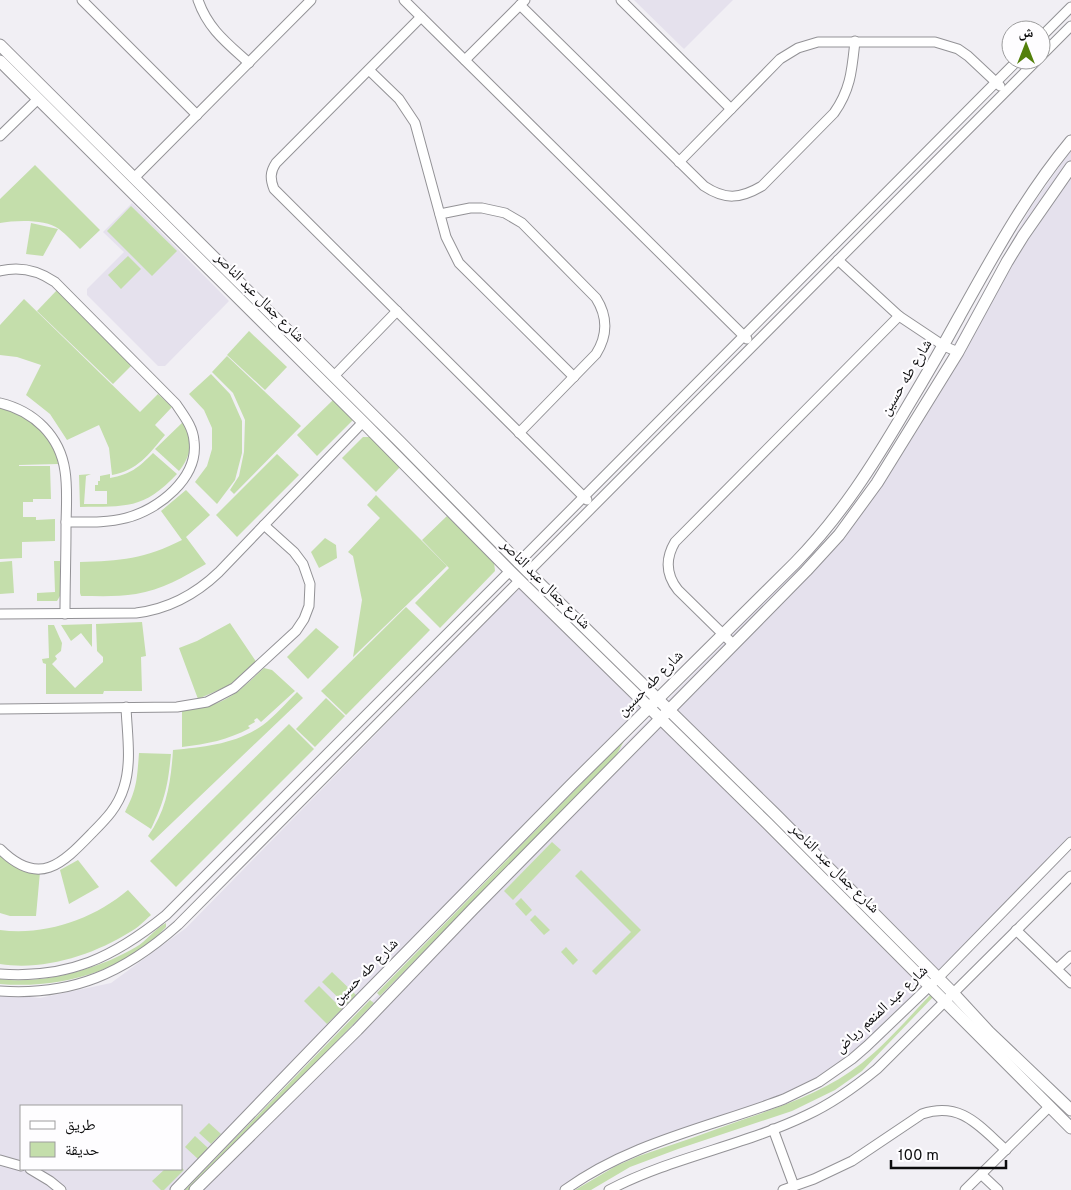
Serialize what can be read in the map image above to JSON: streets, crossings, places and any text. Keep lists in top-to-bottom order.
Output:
{
  "streets": {
    "main road": ["شارع جمال عبد الناصر", "شارع طه حسين"],
    "street": ["شارع عبد المنعم رياض"]
  },
  "crossings": [
    ["شارع جمال عبد الناصر", "شارع طه حسين"],
    ["شارع جمال عبد الناصر", "شارع عبد المنعم رياض"]
  ],
  "legend": ["طريق", "حديقة"],
  "scale_bar": "100 m",
  "north": "top"
}
